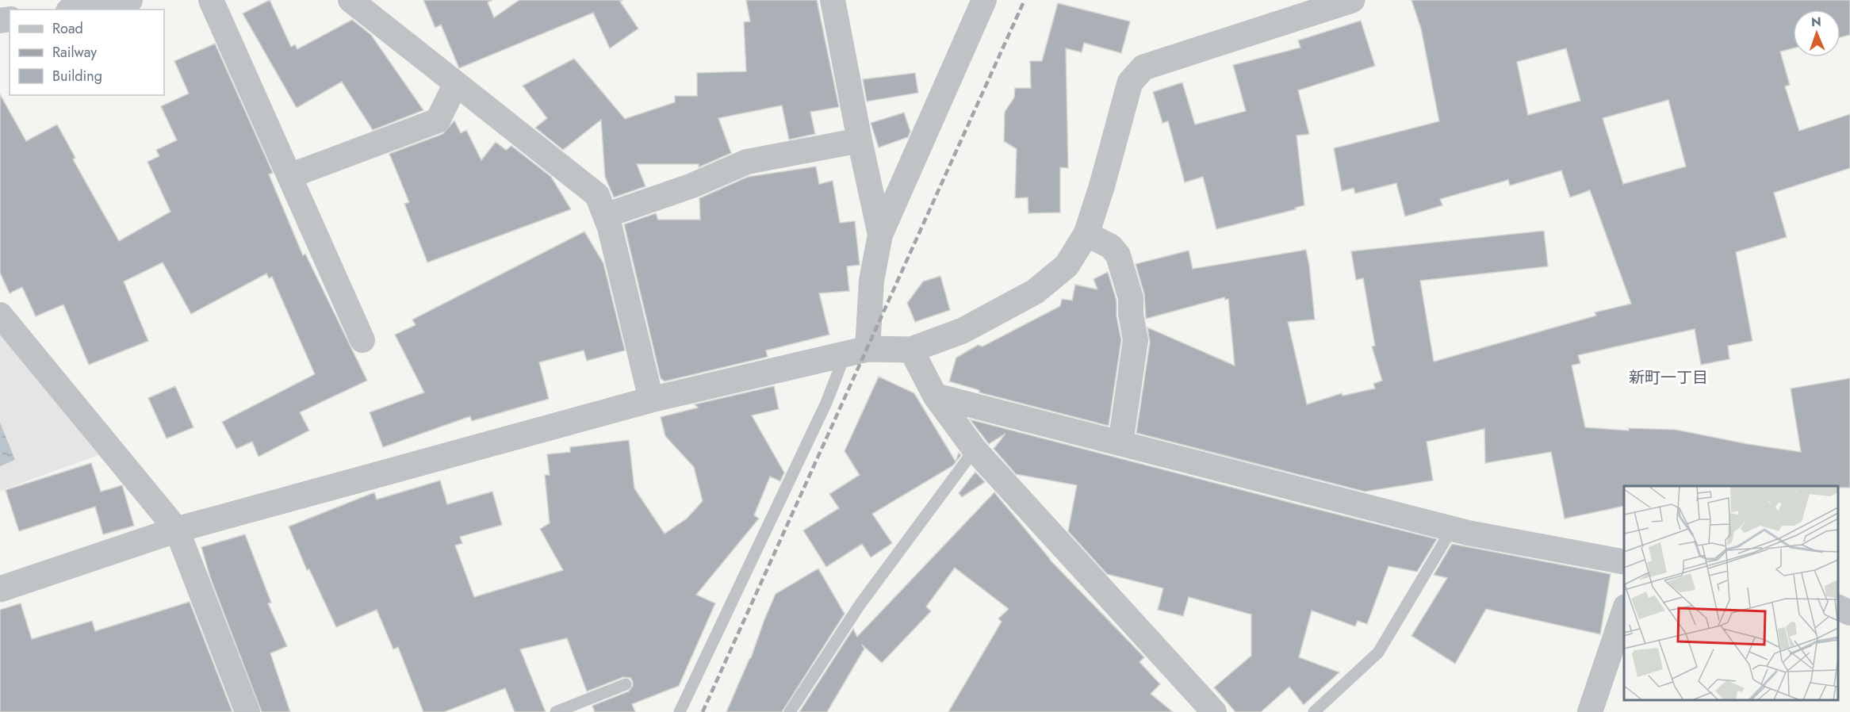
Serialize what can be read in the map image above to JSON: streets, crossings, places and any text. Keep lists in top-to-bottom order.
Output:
{
  "districts": ["新町一丁目"],
  "legend": ["Road", "Railway", "Building"],
  "north": "top"
}
